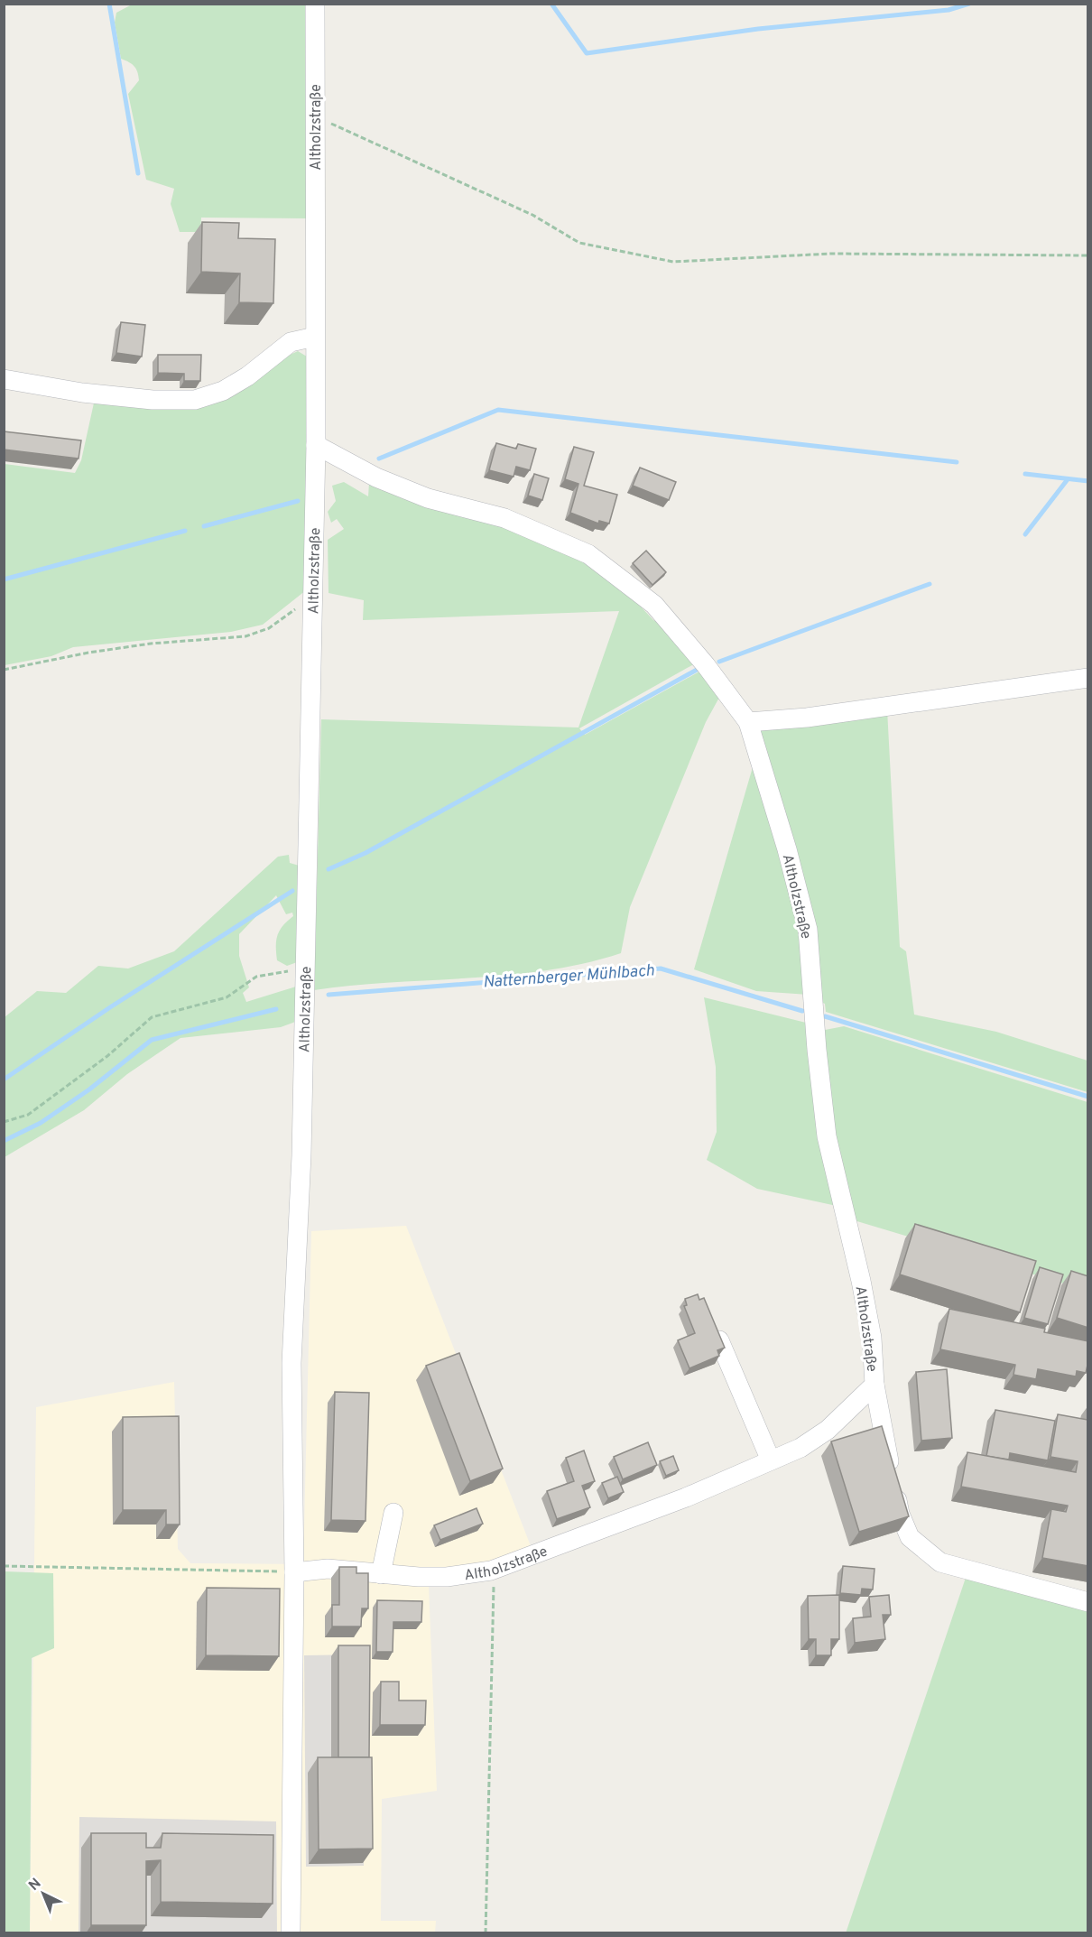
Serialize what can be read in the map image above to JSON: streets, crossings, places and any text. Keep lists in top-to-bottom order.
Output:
{
  "streets": {
    "street": ["Altholzstraße"]
  },
  "water": ["Natternberger Mühlbach"],
  "north": "top left"
}
